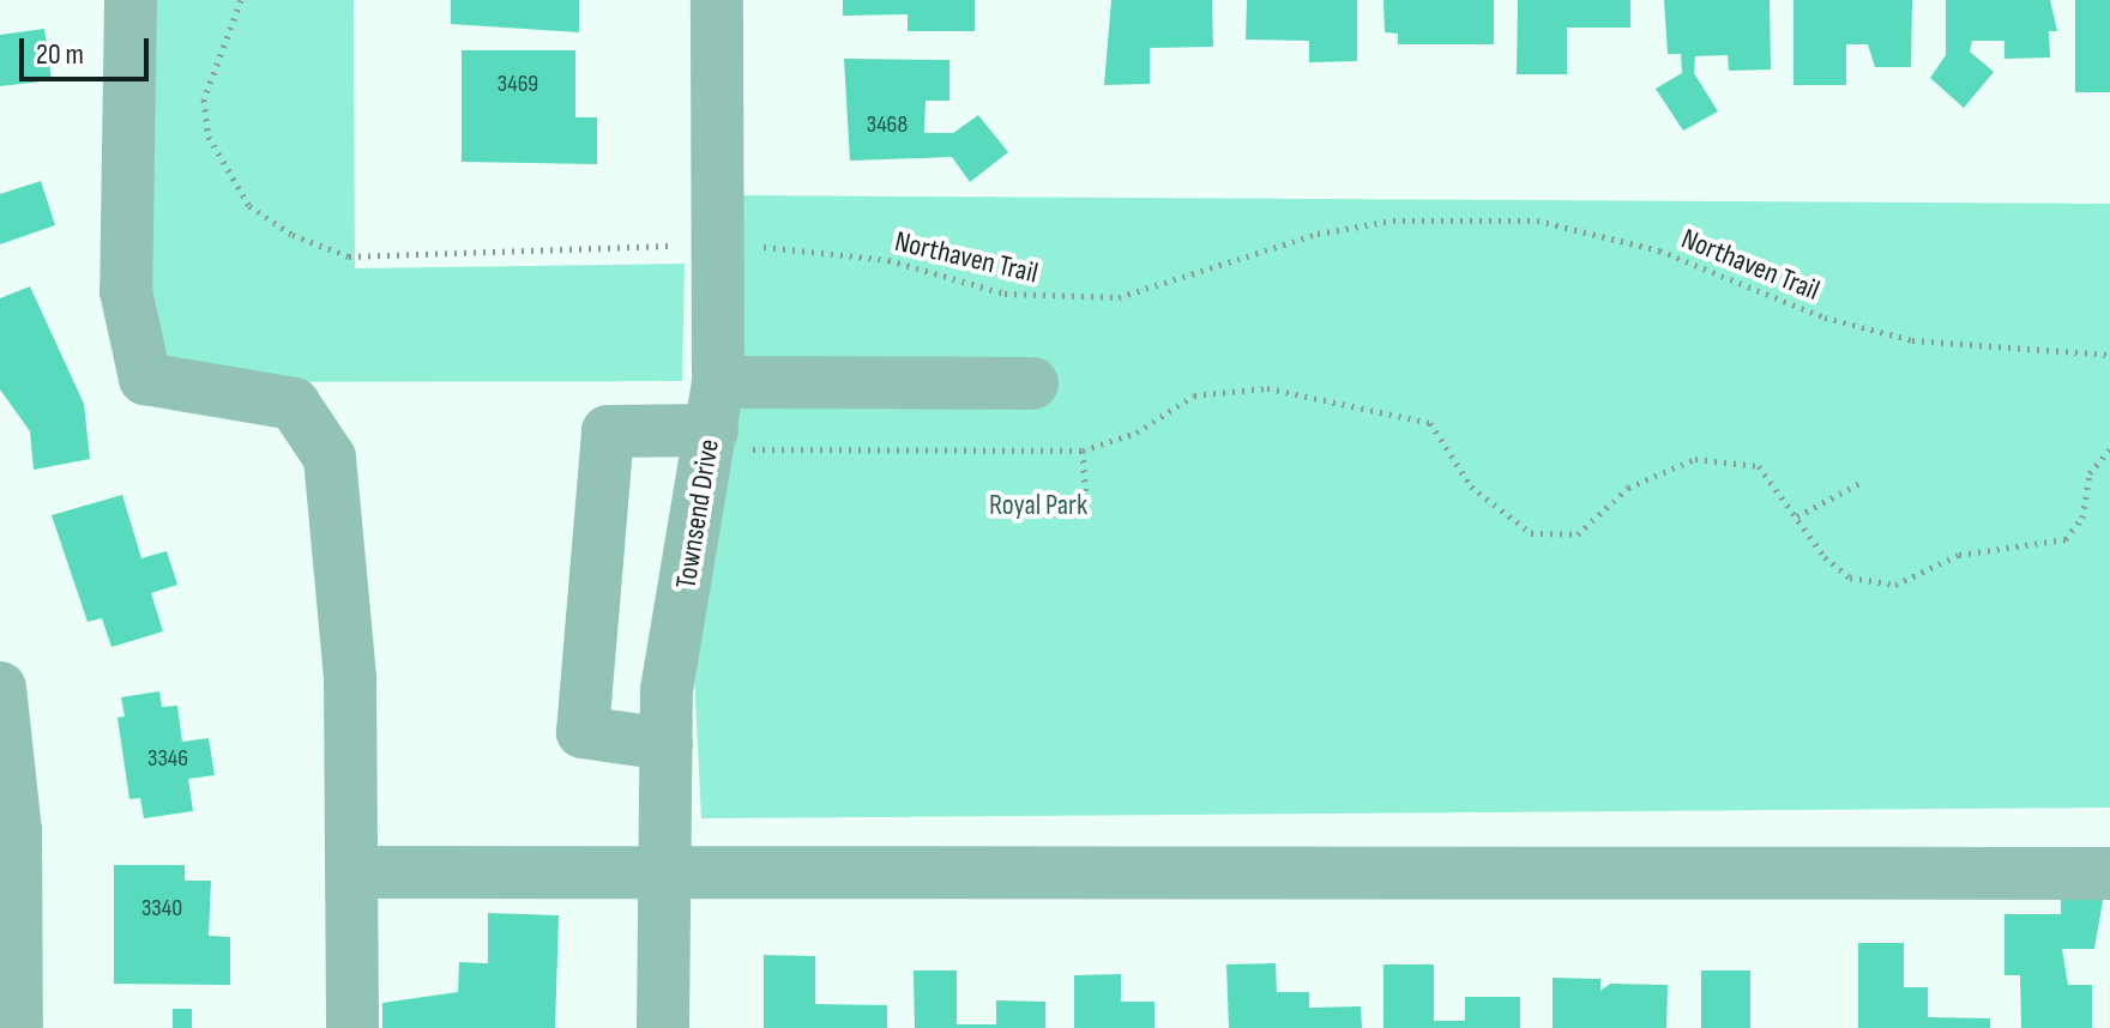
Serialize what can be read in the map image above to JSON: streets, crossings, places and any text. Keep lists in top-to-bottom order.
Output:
{
  "streets": {
    "street": ["Townsend Drive"],
    "path": ["Northaven Trail"]
  },
  "crossings": [
    ["Northaven Trail", "Townsend Drive"]
  ],
  "parks": ["Royal Park"],
  "house_numbers": [
    "3469",
    "3468",
    "3346",
    "3340"
  ],
  "scale_bar": "20 m"
}
